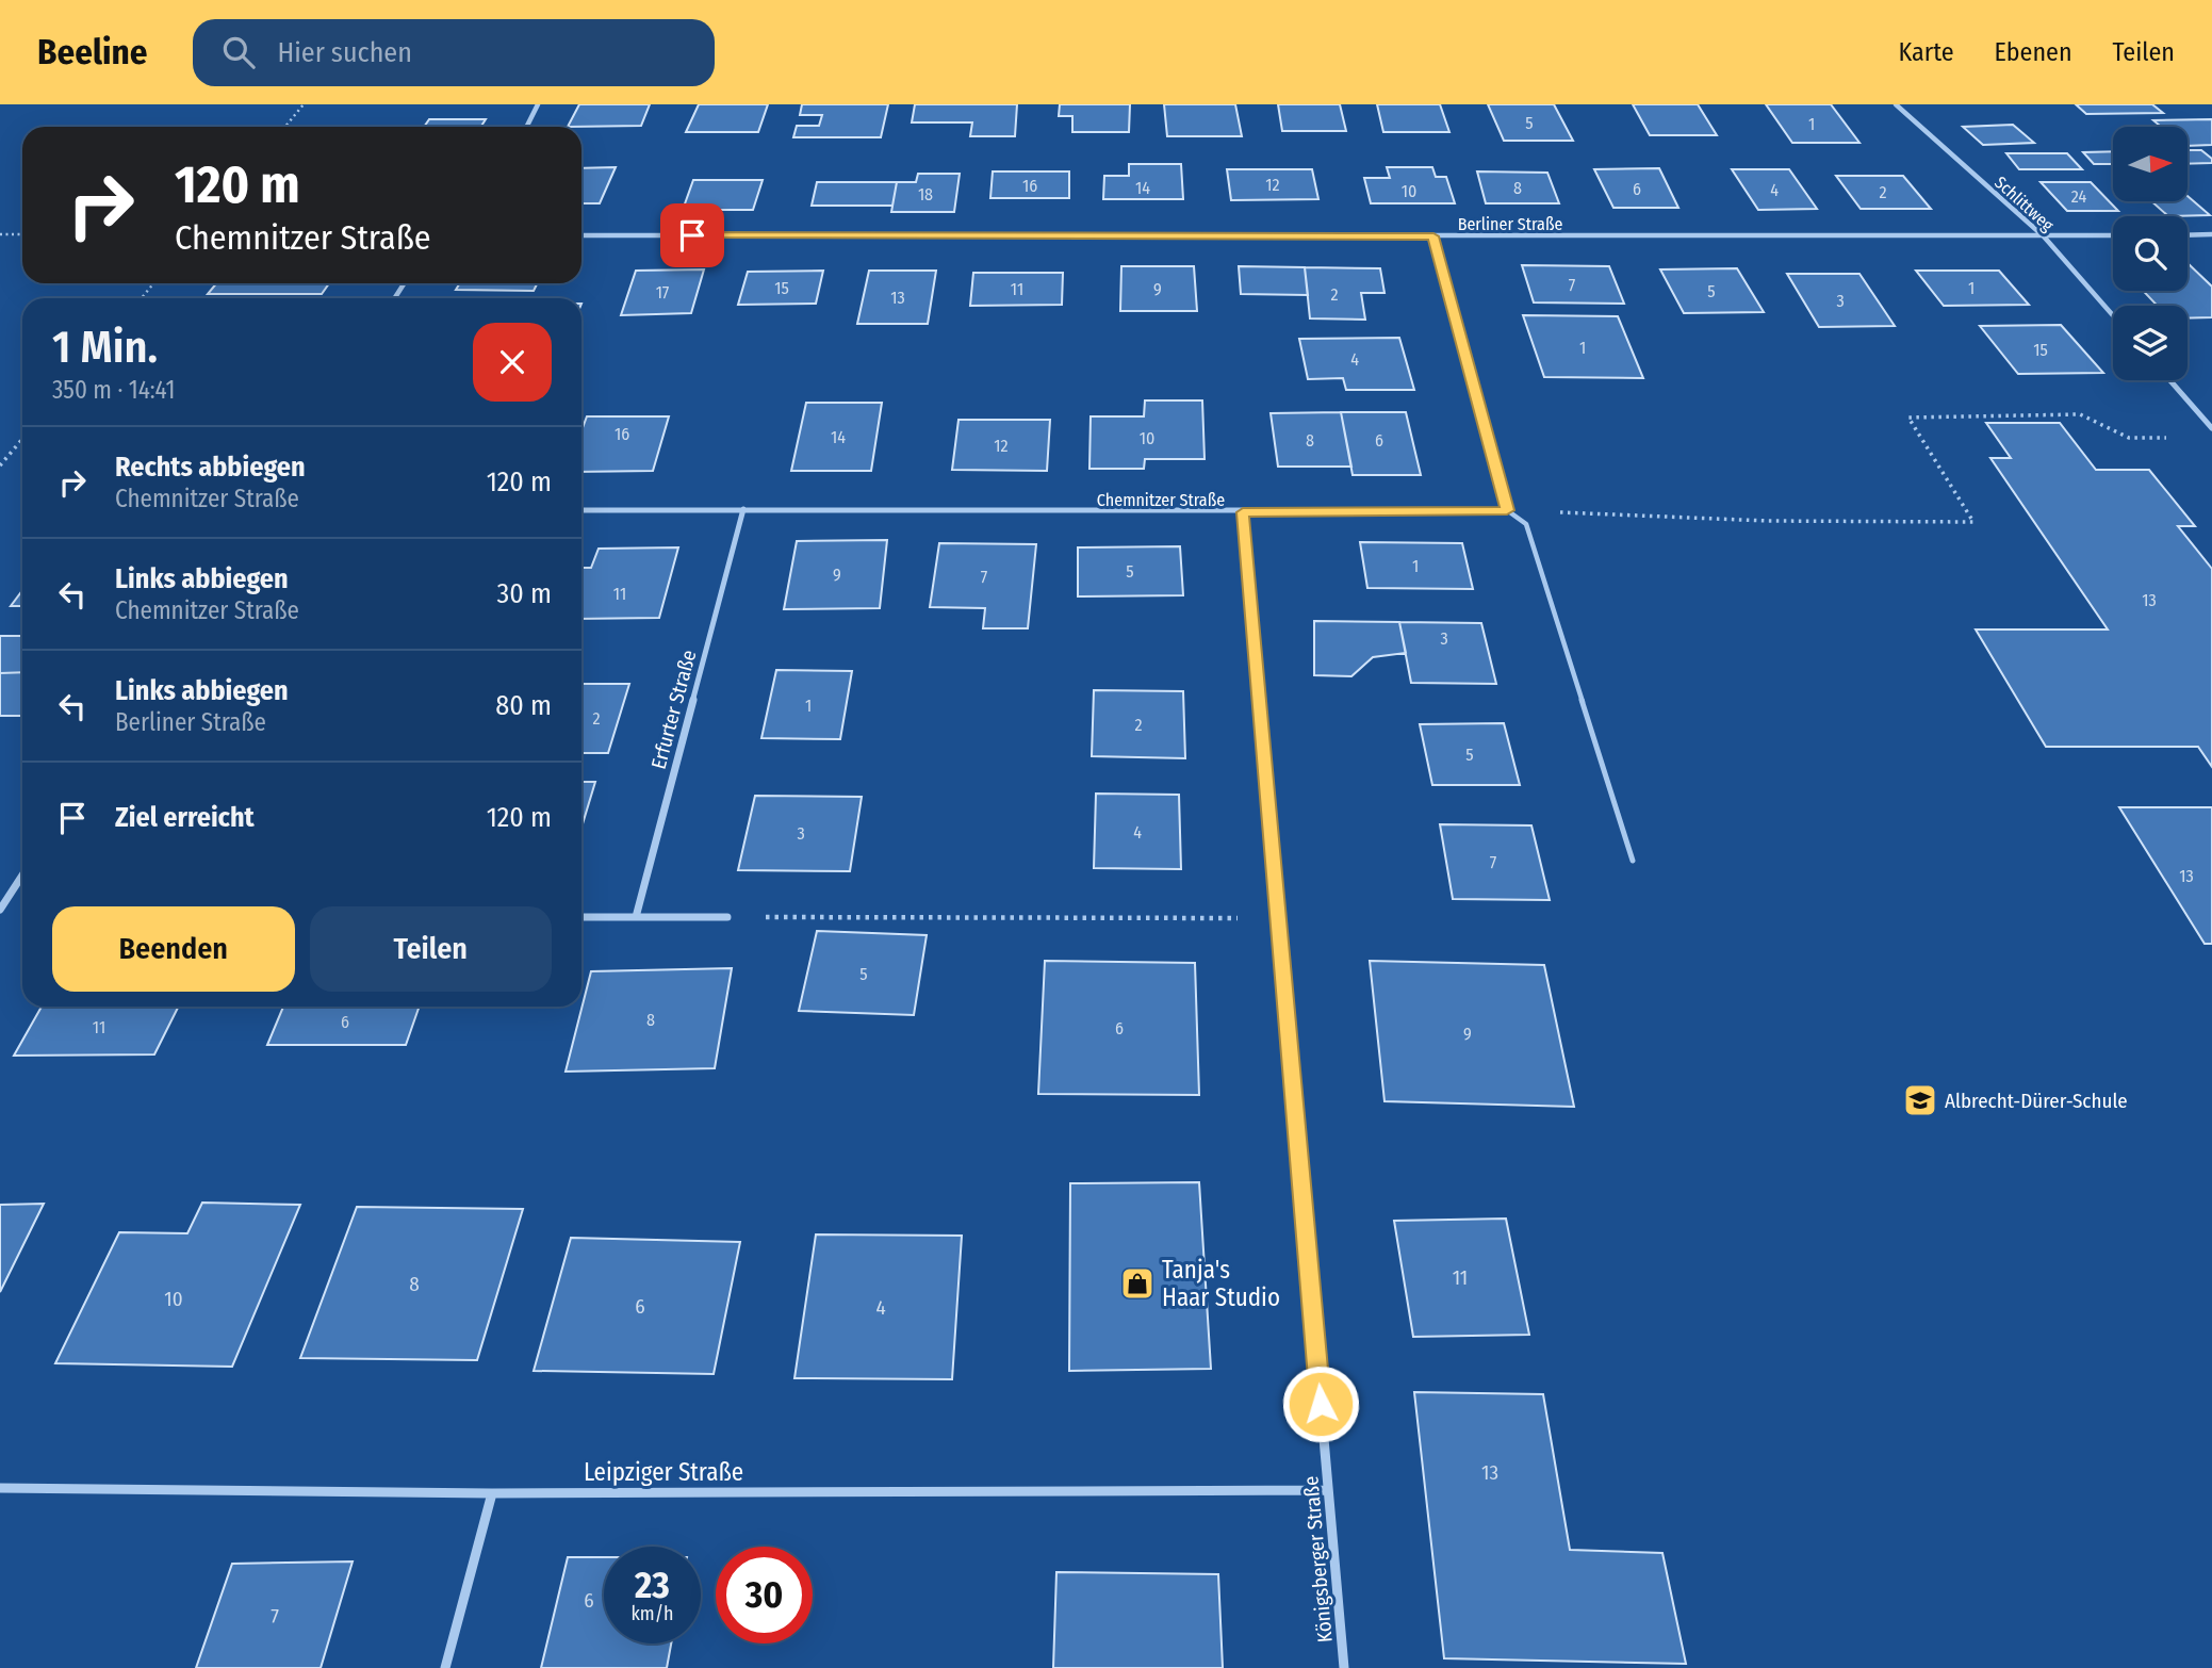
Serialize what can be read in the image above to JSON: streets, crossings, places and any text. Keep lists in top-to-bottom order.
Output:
{
  "streets": {
    "street": [
      "Schlittweg",
      "Berliner Straße",
      "Chemnitzer Straße",
      "Erfurter Straße",
      "Leipziger Straße",
      "Königsberger Straße"
    ]
  },
  "crossings": [
    ["Schlittweg", "Berliner Straße"],
    ["Chemnitzer Straße", "Erfurter Straße"],
    ["Chemnitzer Straße", "Königsberger Straße"],
    ["Leipziger Straße", "Königsberger Straße"]
  ],
  "places": {
    "school or university": ["Albrecht-Dürer-Schule"],
    "shop": ["Tanja's Haar Studio"]
  },
  "house_numbers": [
    "5",
    "1",
    "12",
    "16",
    "14",
    "8",
    "6",
    "4",
    "10",
    "2",
    "18",
    "24",
    "7",
    "15",
    "1",
    "11",
    "9",
    "5",
    "17",
    "2",
    "13",
    "3",
    "1",
    "15",
    "4",
    "16",
    "14",
    "10",
    "8",
    "6",
    "12",
    "1",
    "5",
    "9",
    "7",
    "11",
    "13",
    "3",
    "1",
    "2",
    "2",
    "5",
    "4",
    "3",
    "7",
    "13",
    "5",
    "8",
    "6",
    "11",
    "6",
    "9",
    "11",
    "8",
    "10",
    "6",
    "4",
    "13",
    "6",
    "7"
  ],
  "north": "right",
  "page": {
    "header": "Beeline",
    "search": "Hier suchen",
    "nav": ["Karte", "Ebenen", "Teilen"],
    "turn": ["120 m", "Chemnitzer Straße"],
    "heading": ["1 Min.", "350 m · 14:41"],
    "list": [
      {
        "name": "Rechts abbiegen",
        "note": "Chemnitzer Straße",
        "value": "120 m"
      },
      {
        "name": "Links abbiegen",
        "note": "Chemnitzer Straße",
        "value": "30 m"
      },
      {
        "name": "Links abbiegen",
        "note": "Berliner Straße",
        "value": "80 m"
      },
      {
        "name": "Ziel erreicht",
        "value": "120 m"
      }
    ],
    "buttons": ["Beenden", "Teilen"],
    "speed": "23 km/h",
    "limit": "30"
  }
}
